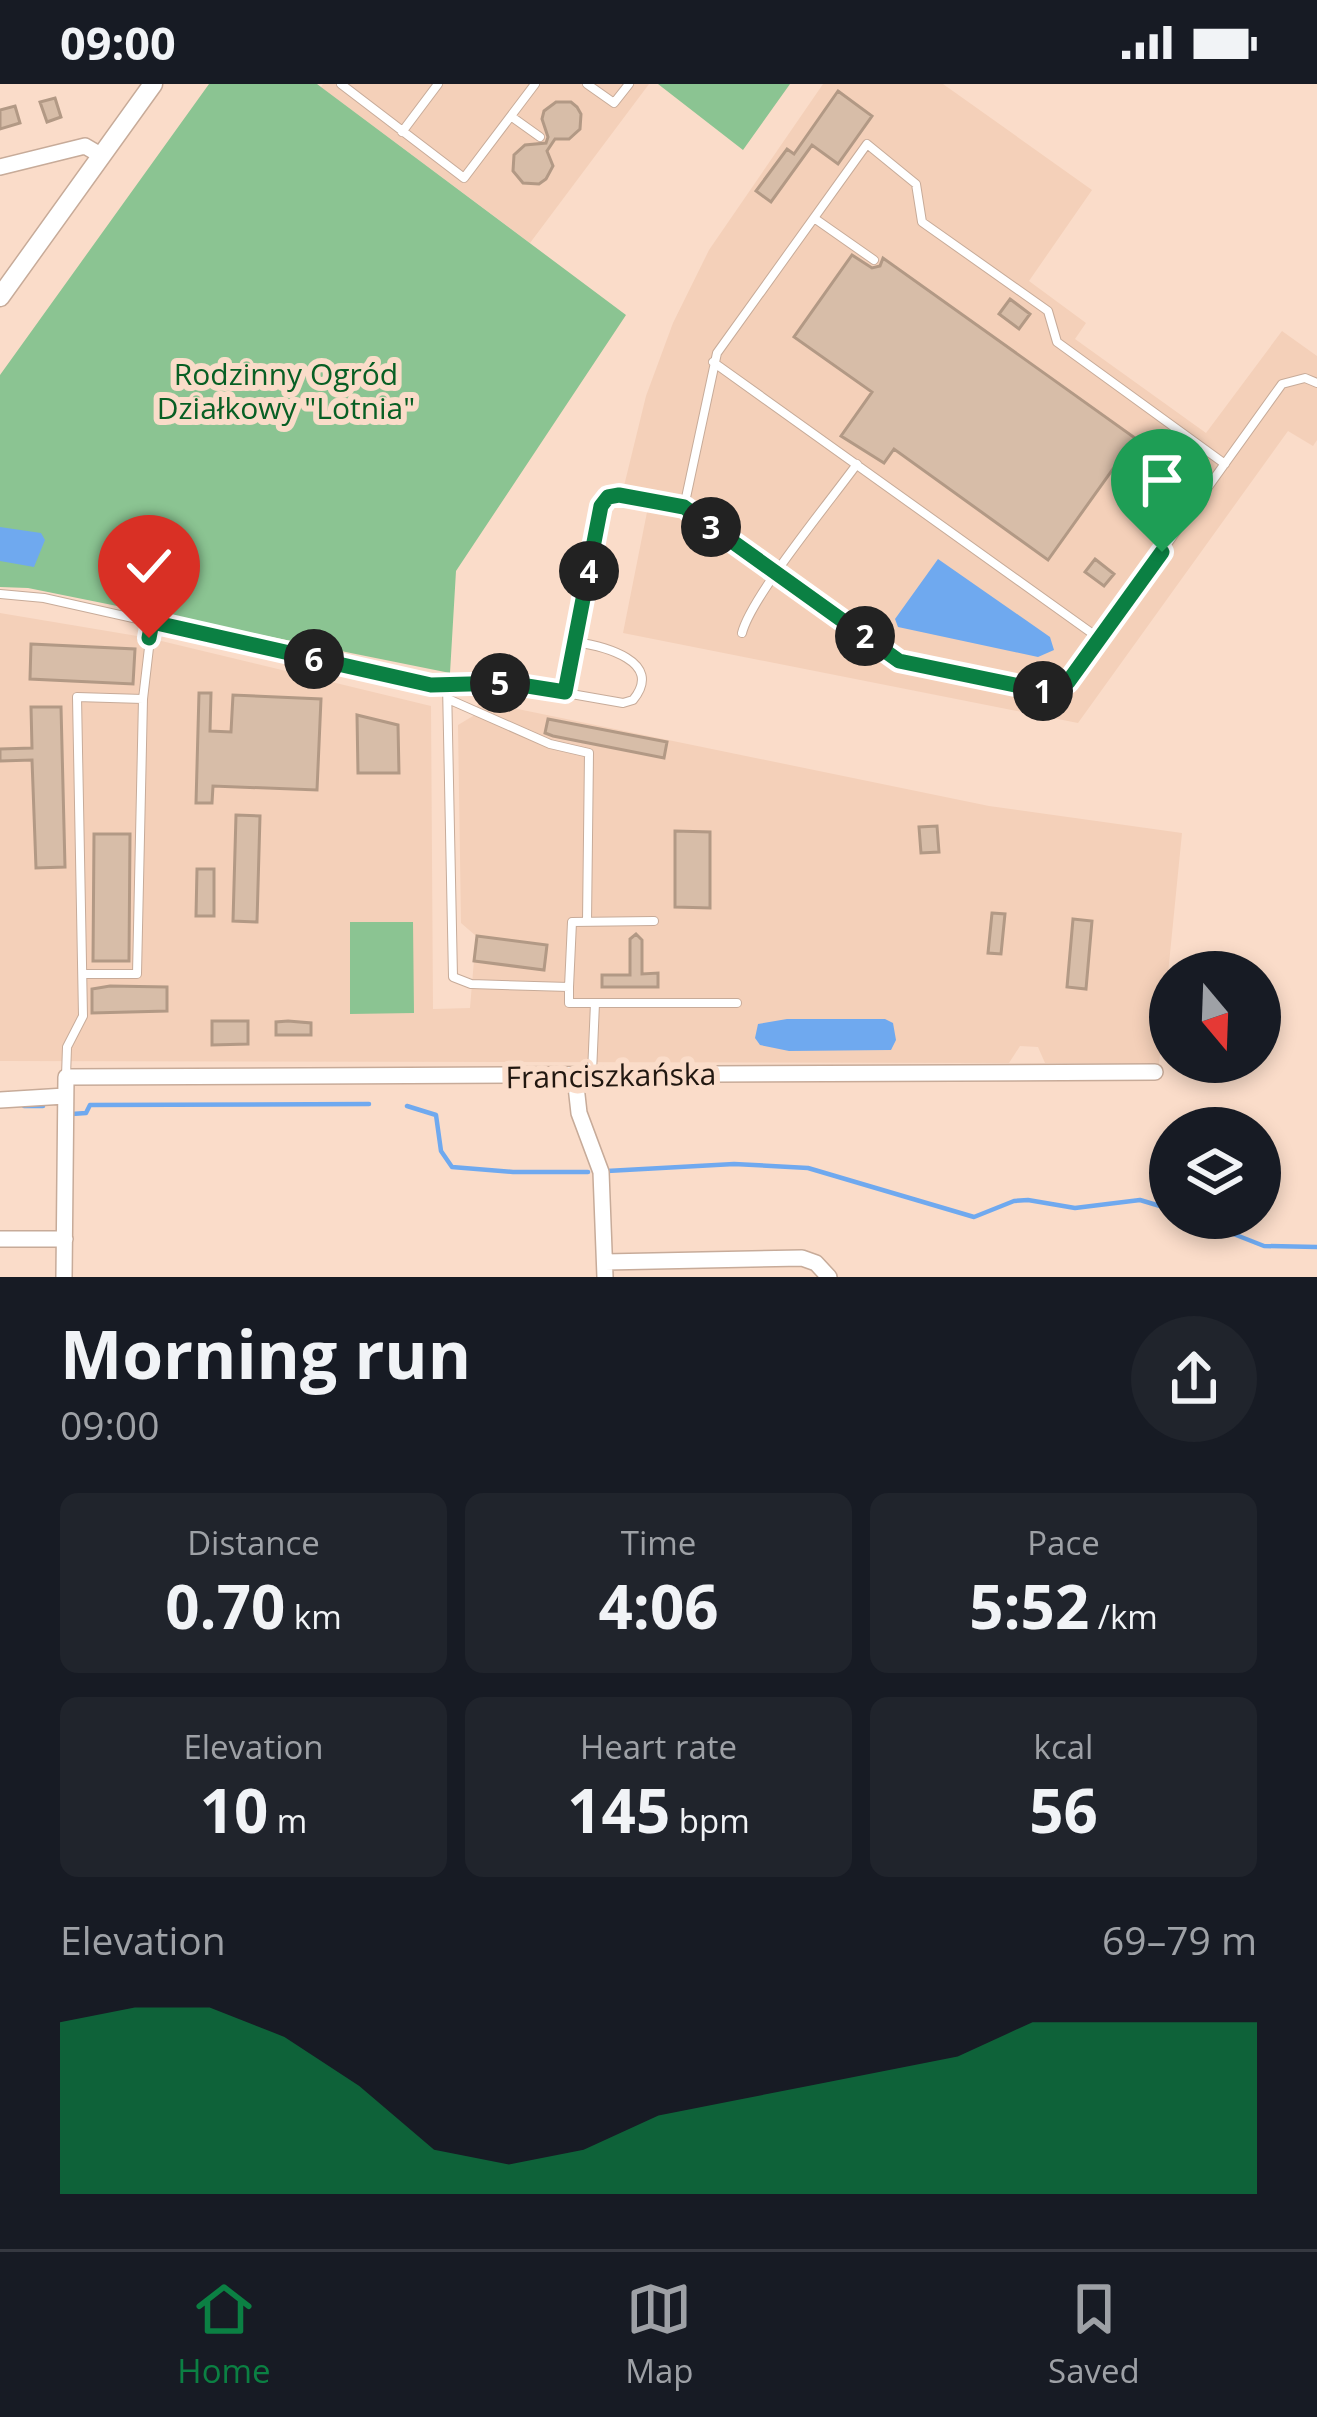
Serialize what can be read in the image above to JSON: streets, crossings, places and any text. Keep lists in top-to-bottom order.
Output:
{
  "streets": {
    "street": ["Franciszkańska"]
  },
  "parks": ["Rodzinny Ogród Działkowy \"Lotnia\""],
  "north": "bottom",
  "page": {
    "status": "09:00",
    "pins": [
      "3",
      "4",
      "2",
      "6",
      "5",
      "1"
    ],
    "heading": ["Morning run", "09:00"],
    "stats": [
      ["Distance", "0.70 km"],
      ["Time", "4:06"],
      ["Pace", "5:52 /km"],
      ["Elevation", "10 m"],
      ["Heart rate", "145 bpm"],
      ["kcal", "56"]
    ],
    "chart": ["Elevation", "69–79 m"],
    "tabs": ["Home", "Map", "Saved"]
  }
}
